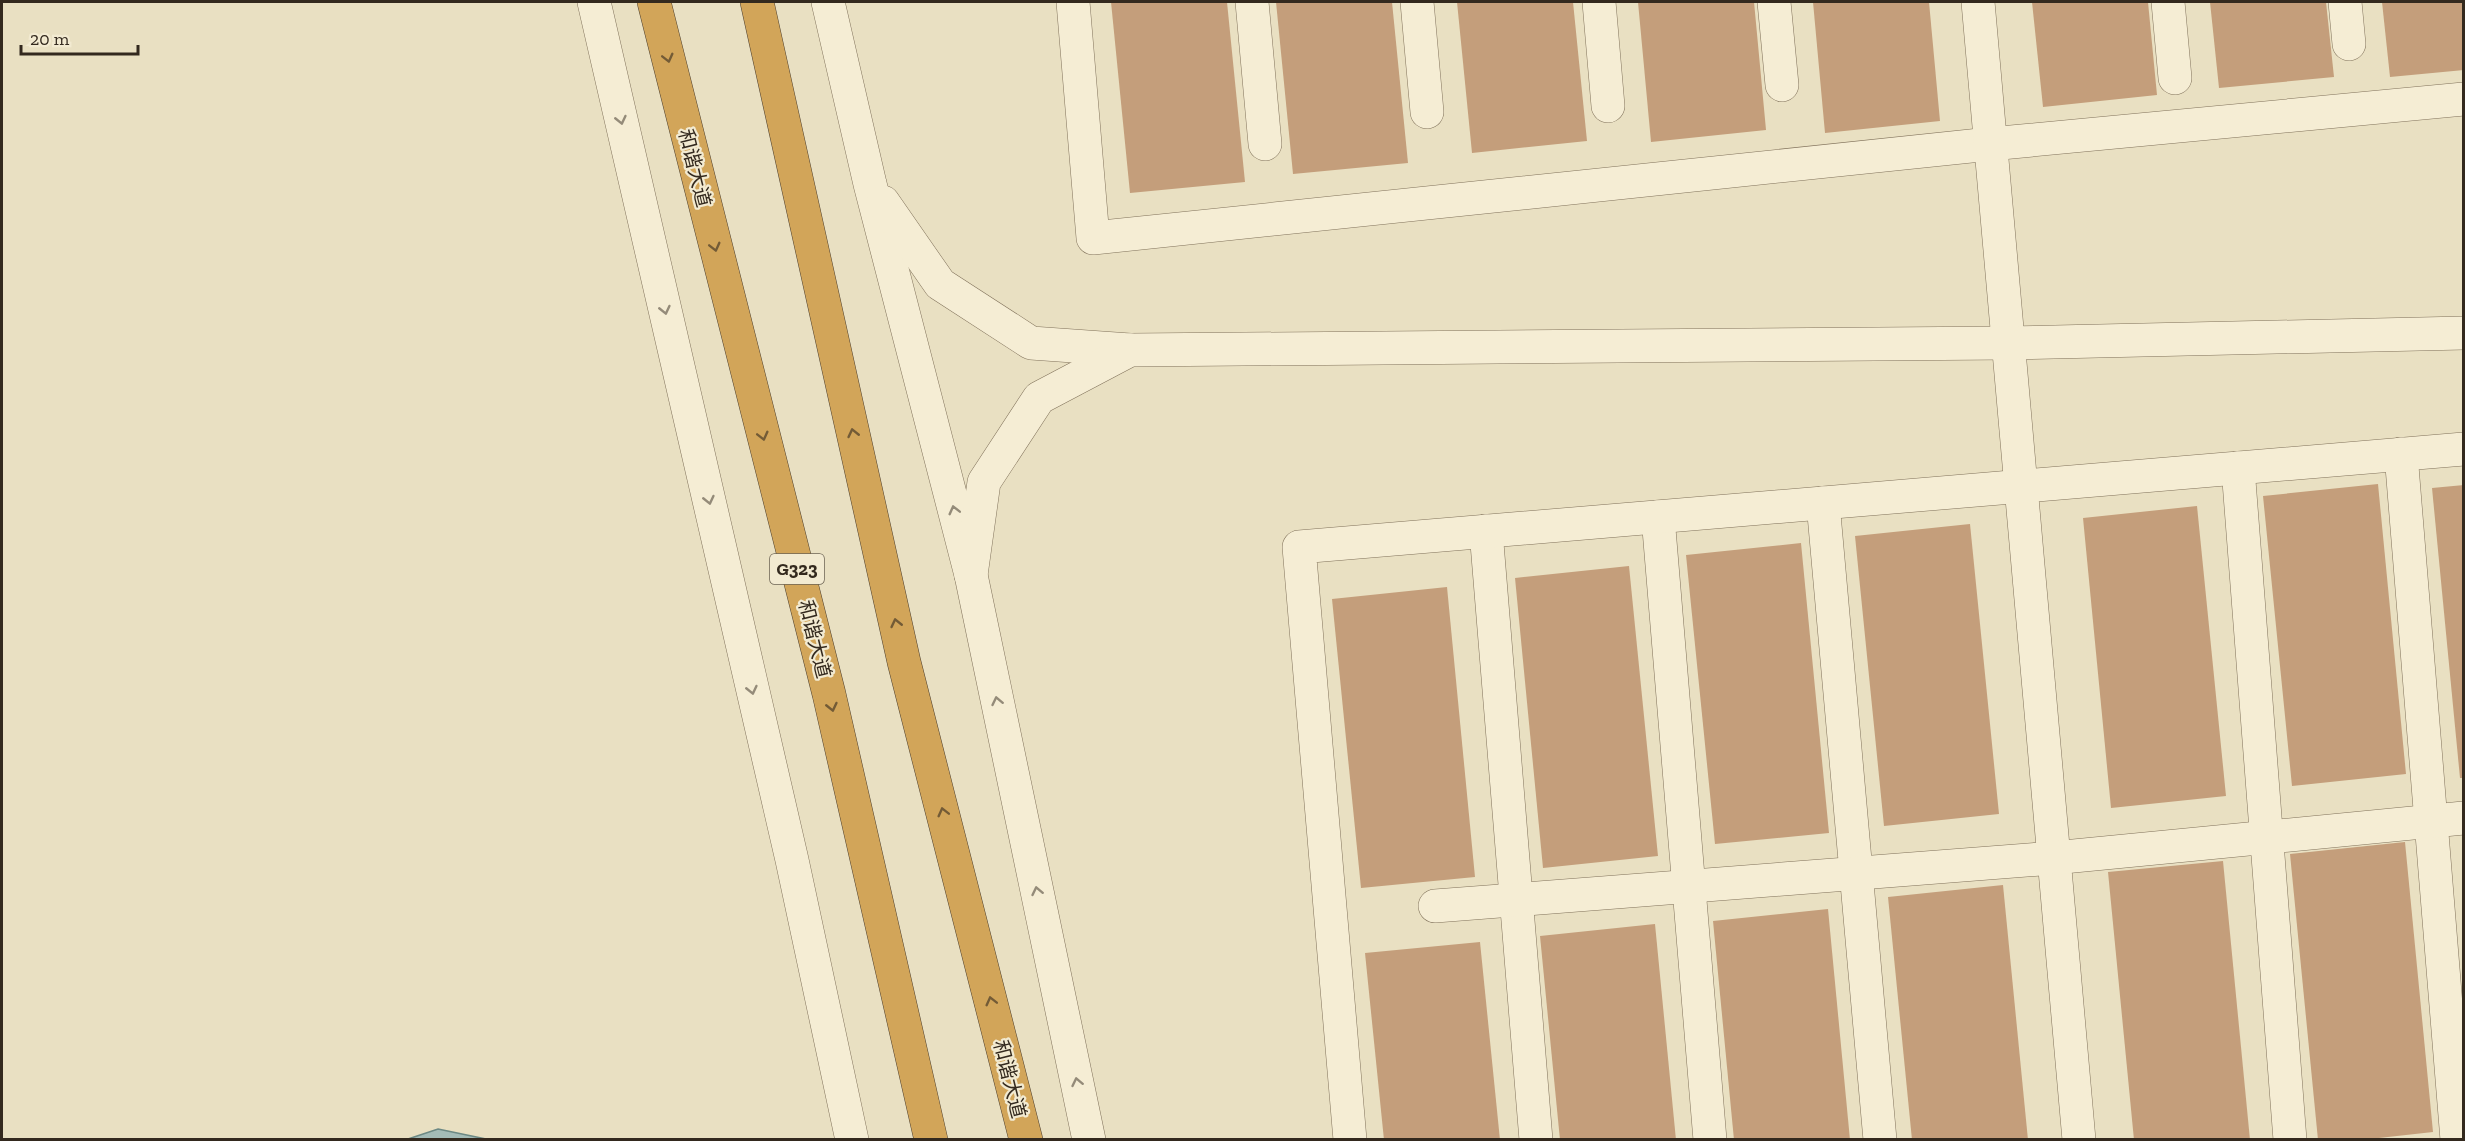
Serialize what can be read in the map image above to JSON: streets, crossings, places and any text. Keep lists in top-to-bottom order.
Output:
{
  "streets": {
    "highway": ["和谐大道", "G323"]
  },
  "scale_bar": "20 m"
}
